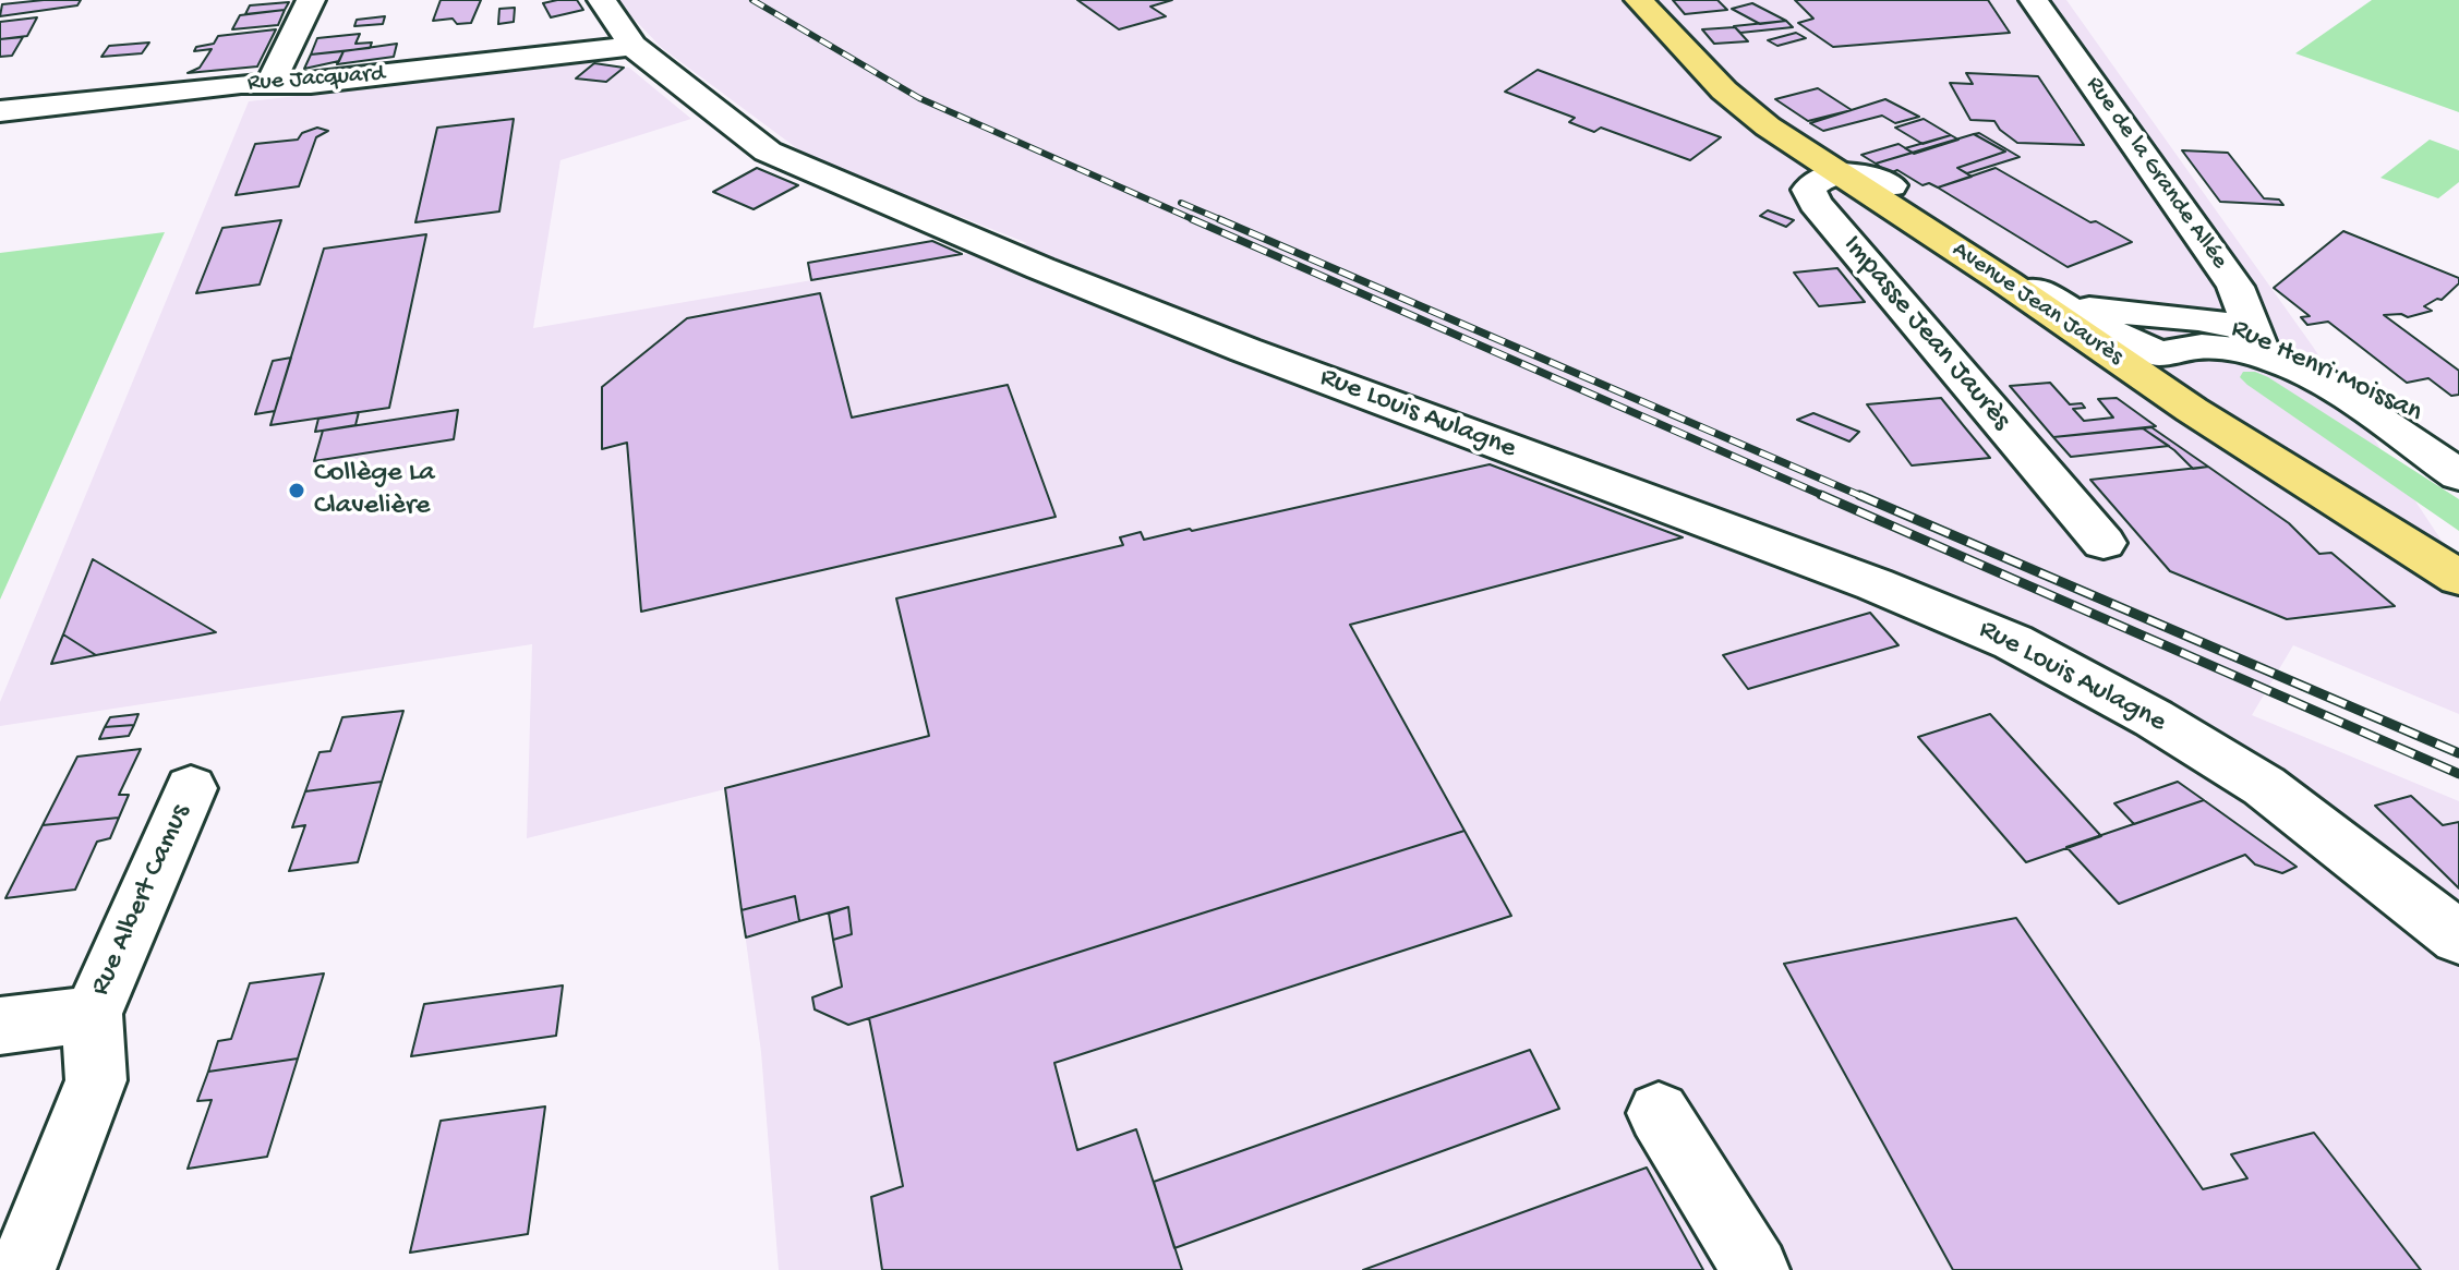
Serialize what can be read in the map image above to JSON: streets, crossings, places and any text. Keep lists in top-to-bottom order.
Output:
{
  "streets": {
    "main road": ["Avenue Jean Jaurès"],
    "street": [
      "Rue Jacquard",
      "Rue de la Grande Allée",
      "Impasse Jean Jaurès",
      "Rue Henri Moissan",
      "Rue Louis Aulagne",
      "Rue Albert Camus"
    ]
  },
  "crossings": [
    ["Rue Jacquard", "Rue Louis Aulagne"],
    ["Rue de la Grande Allée", "Rue Henri Moissan"],
    ["Avenue Jean Jaurès", "Impasse Jean Jaurès"],
    ["Avenue Jean Jaurès", "Rue Henri Moissan"]
  ],
  "places": ["Collège La Clavelière"]
}
